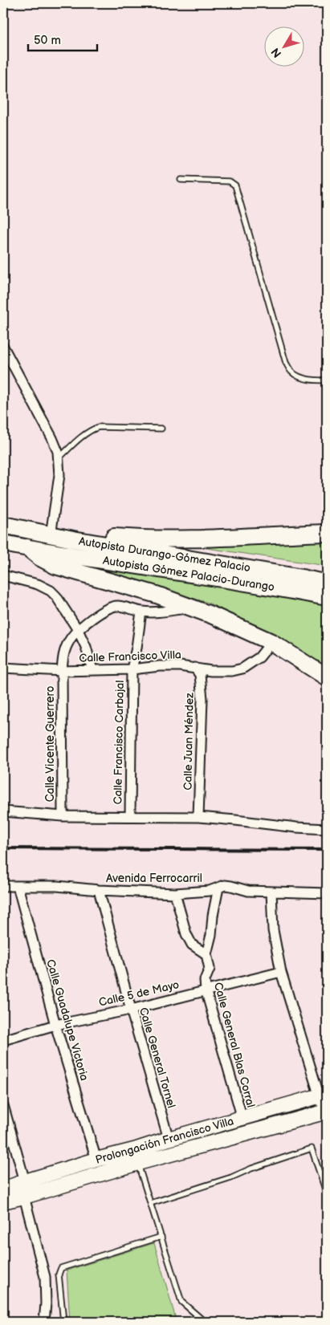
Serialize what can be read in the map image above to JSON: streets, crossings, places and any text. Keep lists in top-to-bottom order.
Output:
{
  "streets": {
    "highway": ["Autopista Durango-Gómez Palacio", "Autopista Gómez Palacio-Durango"],
    "main road": ["Prolongación Francisco Villa"],
    "street": [
      "Calle Francisco Villa",
      "Calle Juan Méndez",
      "Calle Francisco Carbajal",
      "Calle Vicente Guerrero",
      "Avenida Ferrocarril",
      "Calle 5 de Mayo",
      "Calle Guadalupe Victoria",
      "Calle General Blas Corral",
      "Calle General Tornel"
    ]
  },
  "crossings": [
    ["Calle Francisco Villa", "Calle Juan Méndez"],
    ["Calle Francisco Villa", "Calle Francisco Carbajal"],
    ["Calle Francisco Villa", "Calle Vicente Guerrero"],
    ["Calle Francisco Carbajal", "Calle Vicente Guerrero"],
    ["Avenida Ferrocarril", "Calle Guadalupe Victoria"],
    ["Avenida Ferrocarril", "Calle General Blas Corral"],
    ["Avenida Ferrocarril", "Calle General Tornel"],
    ["Calle 5 de Mayo", "Calle Guadalupe Victoria"],
    ["Calle 5 de Mayo", "Calle General Blas Corral"],
    ["Calle 5 de Mayo", "Calle General Tornel"],
    ["Calle Guadalupe Victoria", "Prolongación Francisco Villa"],
    ["Calle General Blas Corral", "Prolongación Francisco Villa"],
    ["Calle General Tornel", "Prolongación Francisco Villa"]
  ],
  "scale_bar": "50 m",
  "north": "bottom left"
}
